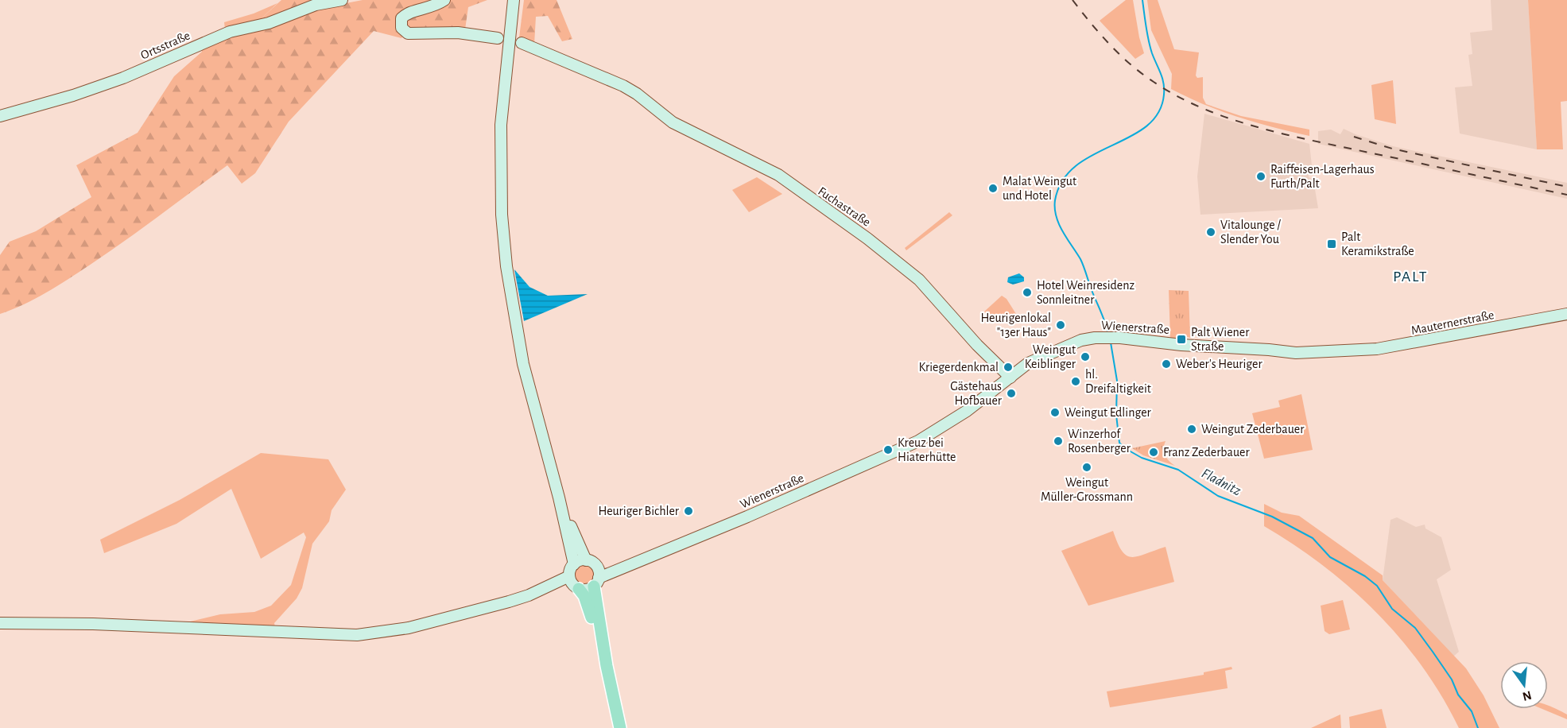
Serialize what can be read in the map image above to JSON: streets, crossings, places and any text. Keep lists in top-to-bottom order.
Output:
{
  "streets": {
    "street": [
      "Ortsstraße",
      "Fuchastraße",
      "Mauternerstraße",
      "Wienerstraße"
    ]
  },
  "crossings": [
    ["Fuchastraße", "Wienerstraße"],
    ["Mauternerstraße", "Wienerstraße"]
  ],
  "districts": ["PALT"],
  "water": ["Fladnitz"],
  "places": {
    "other": [
      "Raiffeisen-Lagerhaus Furth/Palt",
      "Malat Weingut und Hotel",
      "Vitalounge / Slender You",
      "Hotel Weinresidenz Sonnleitner",
      "Heurigenlokal \"13er Haus\"",
      "Weingut Keiblinger",
      "Weber's Heuriger",
      "Kriegerdenkmal",
      "hl. Dreifaltigkeit",
      "Gästehaus Hofbauer",
      "Weingut Edlinger",
      "Weingut Zederbauer",
      "Winzerhof Rosenberger",
      "Kreuz bei Hiaterhütte",
      "Franz Zederbauer",
      "Weingut Müller-Grossmann",
      "Heuriger Bichler"
    ],
    "transit": ["Palt Keramikstraße", "Palt Wiener Straße"]
  },
  "north": "bottom"
}
